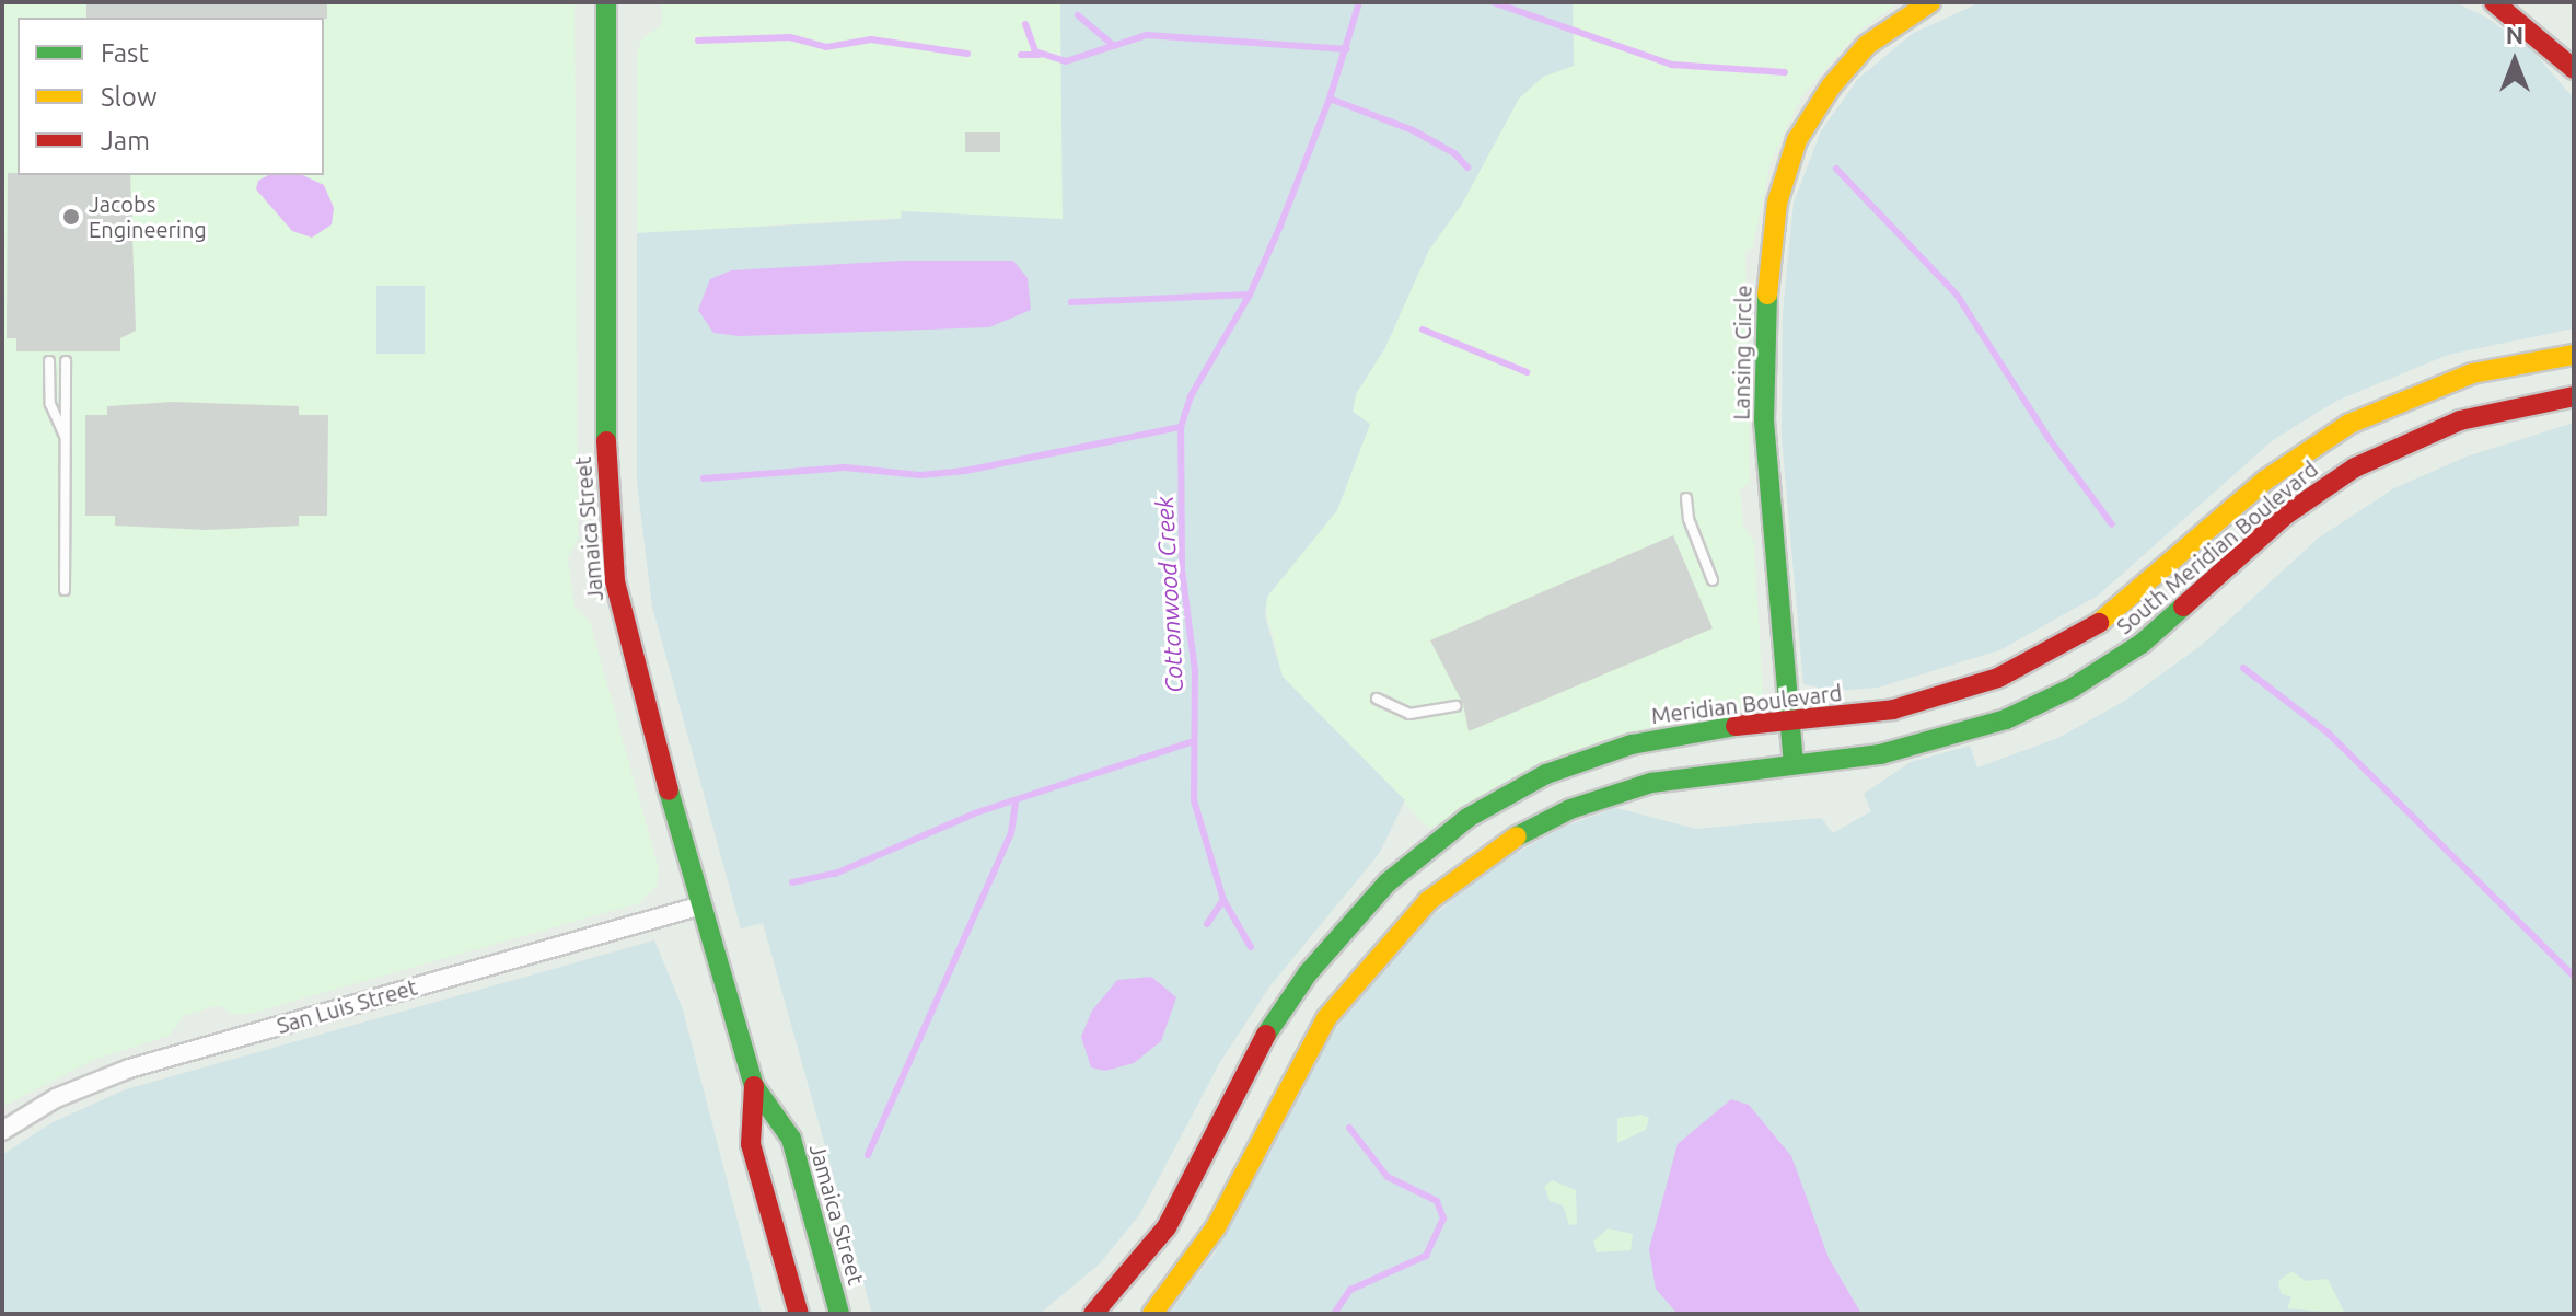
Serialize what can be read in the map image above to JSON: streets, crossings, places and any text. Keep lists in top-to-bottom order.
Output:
{
  "streets": {
    "main road": [
      "Lansing Circle",
      "Jamaica Street",
      "South Meridian Boulevard",
      "Meridian Boulevard"
    ],
    "street": ["San Luis Street"]
  },
  "crossings": [
    ["Lansing Circle", "South Meridian Boulevard"],
    ["Lansing Circle", "Meridian Boulevard"],
    ["Jamaica Street", "San Luis Street"]
  ],
  "water": ["Cottonwood Creek"],
  "places": ["Jacobs Engineering"],
  "legend": ["Fast", "Slow", "Jam"],
  "north": "top"
}
